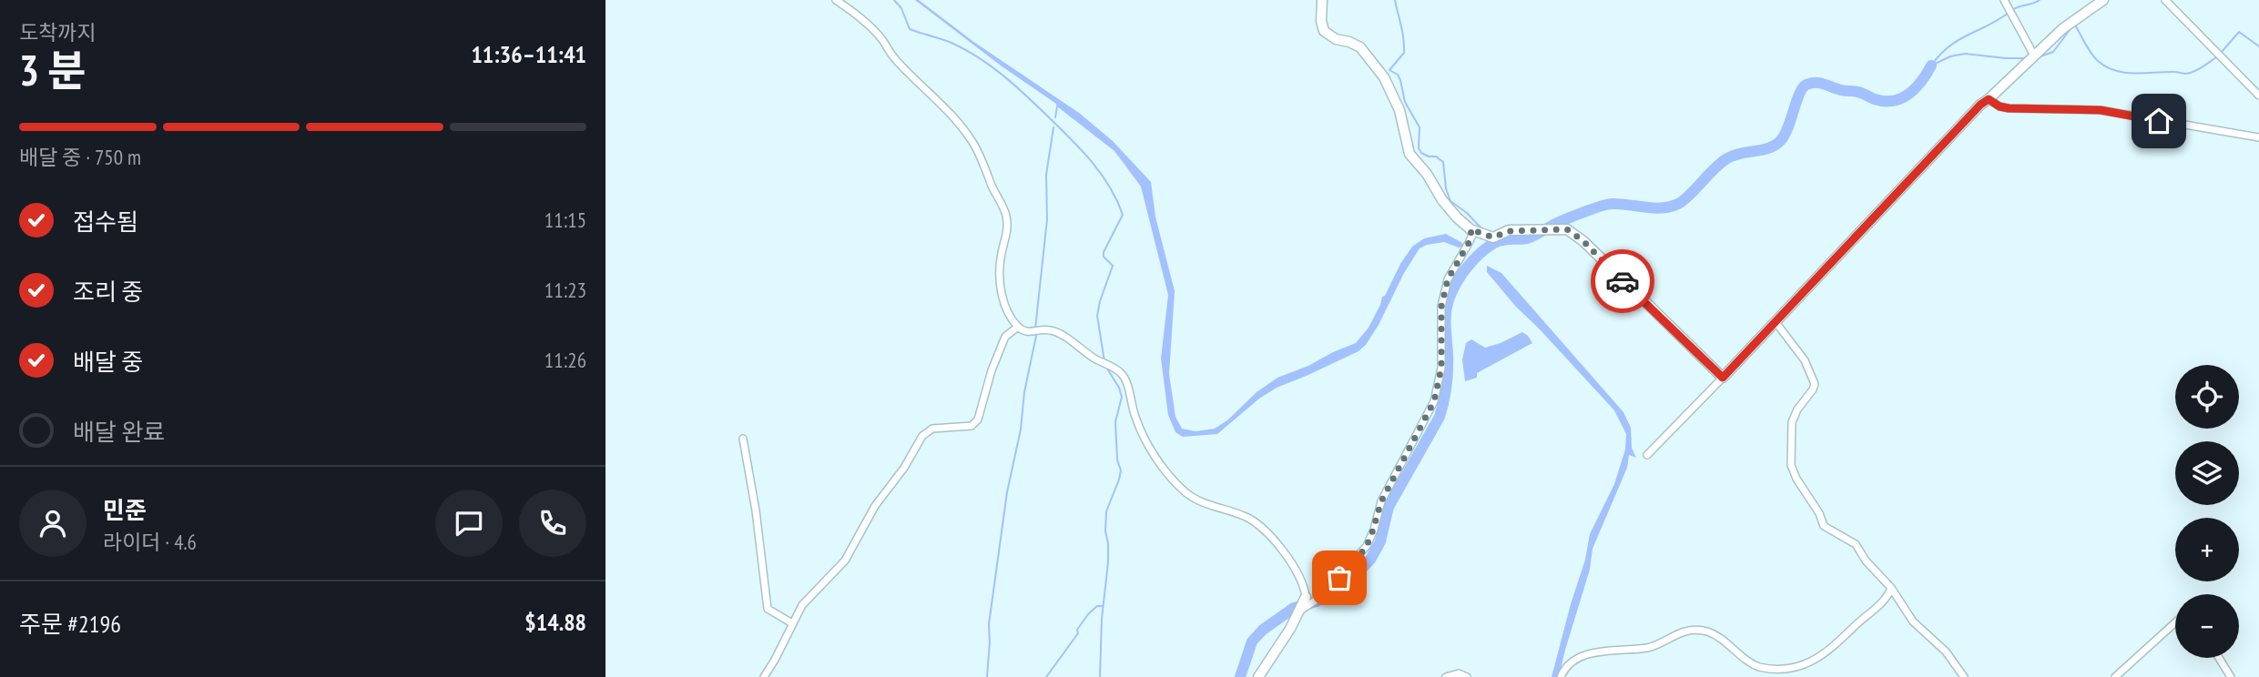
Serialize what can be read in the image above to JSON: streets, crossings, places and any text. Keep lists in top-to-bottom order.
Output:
{
  "page": {
    "heading": ["3 분", "도착까지", "11:36–11:41"],
    "panel": [
      "민준",
      "라이더 · 4.6",
      "주문 #2196",
      "$14.88"
    ],
    "bar": "배달 중 · 750 m",
    "list": [
      ["접수됨", "11:15"],
      ["조리 중", "11:23"],
      ["배달 중", "11:26"],
      "배달 완료"
    ],
    "map_buttons": ["+", "−"]
  }
}
